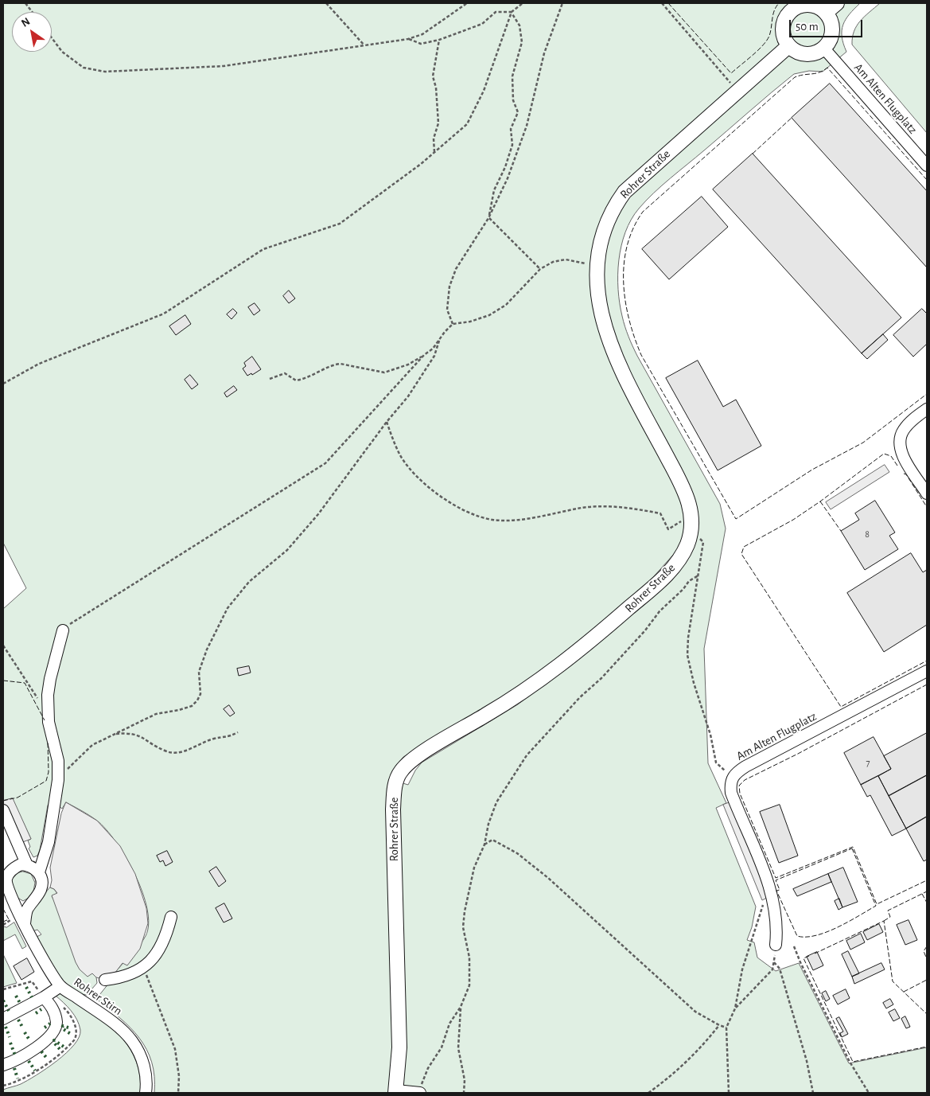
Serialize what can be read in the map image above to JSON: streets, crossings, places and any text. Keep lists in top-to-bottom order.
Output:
{
  "streets": {
    "main road": ["Rohrer Straße"],
    "street": ["Am Alten Flugplatz", "Rohrer Stirn"]
  },
  "crossings": [
    ["Am Alten Flugplatz", "Rohrer Straße"]
  ],
  "house_numbers": ["8", "7"],
  "scale_bar": "50 m",
  "north": "top left"
}
